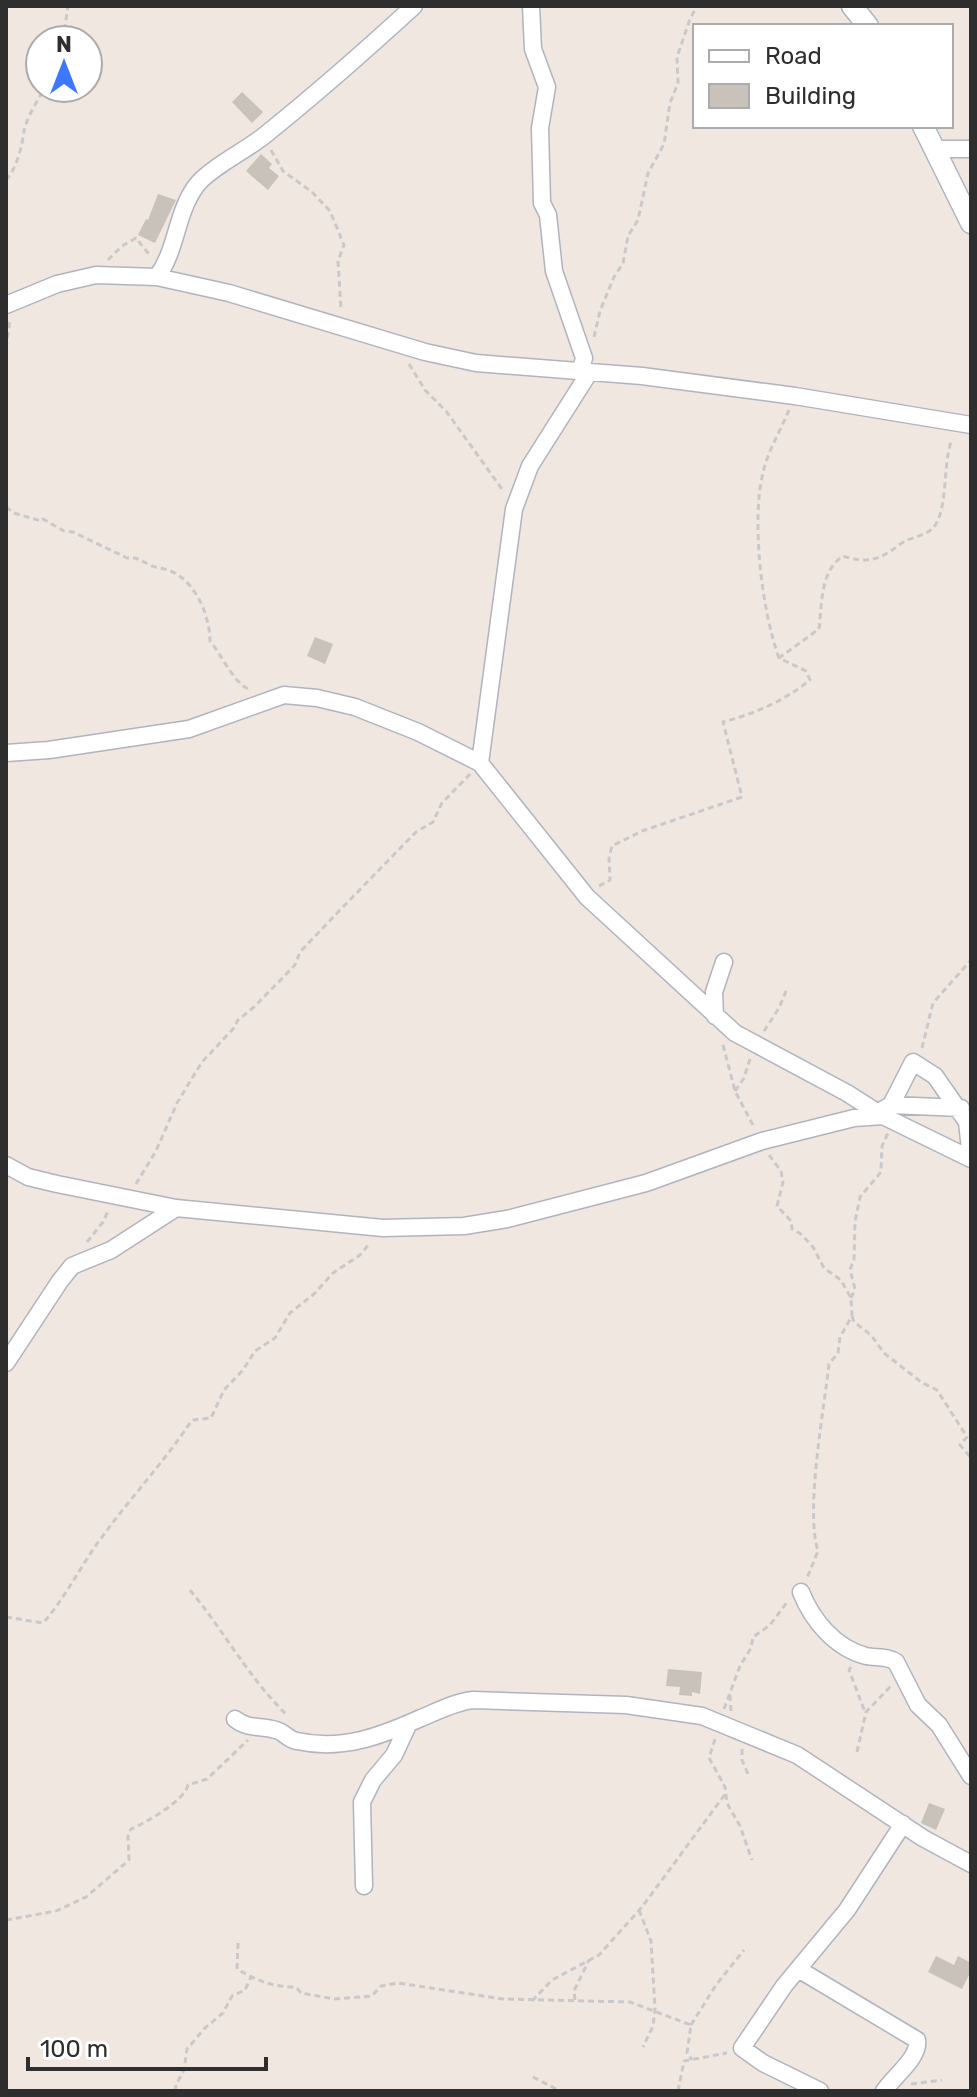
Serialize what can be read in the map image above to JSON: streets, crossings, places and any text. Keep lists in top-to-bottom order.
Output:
{
  "legend": ["Road", "Building"],
  "scale_bar": "100 m",
  "north": "top"
}
